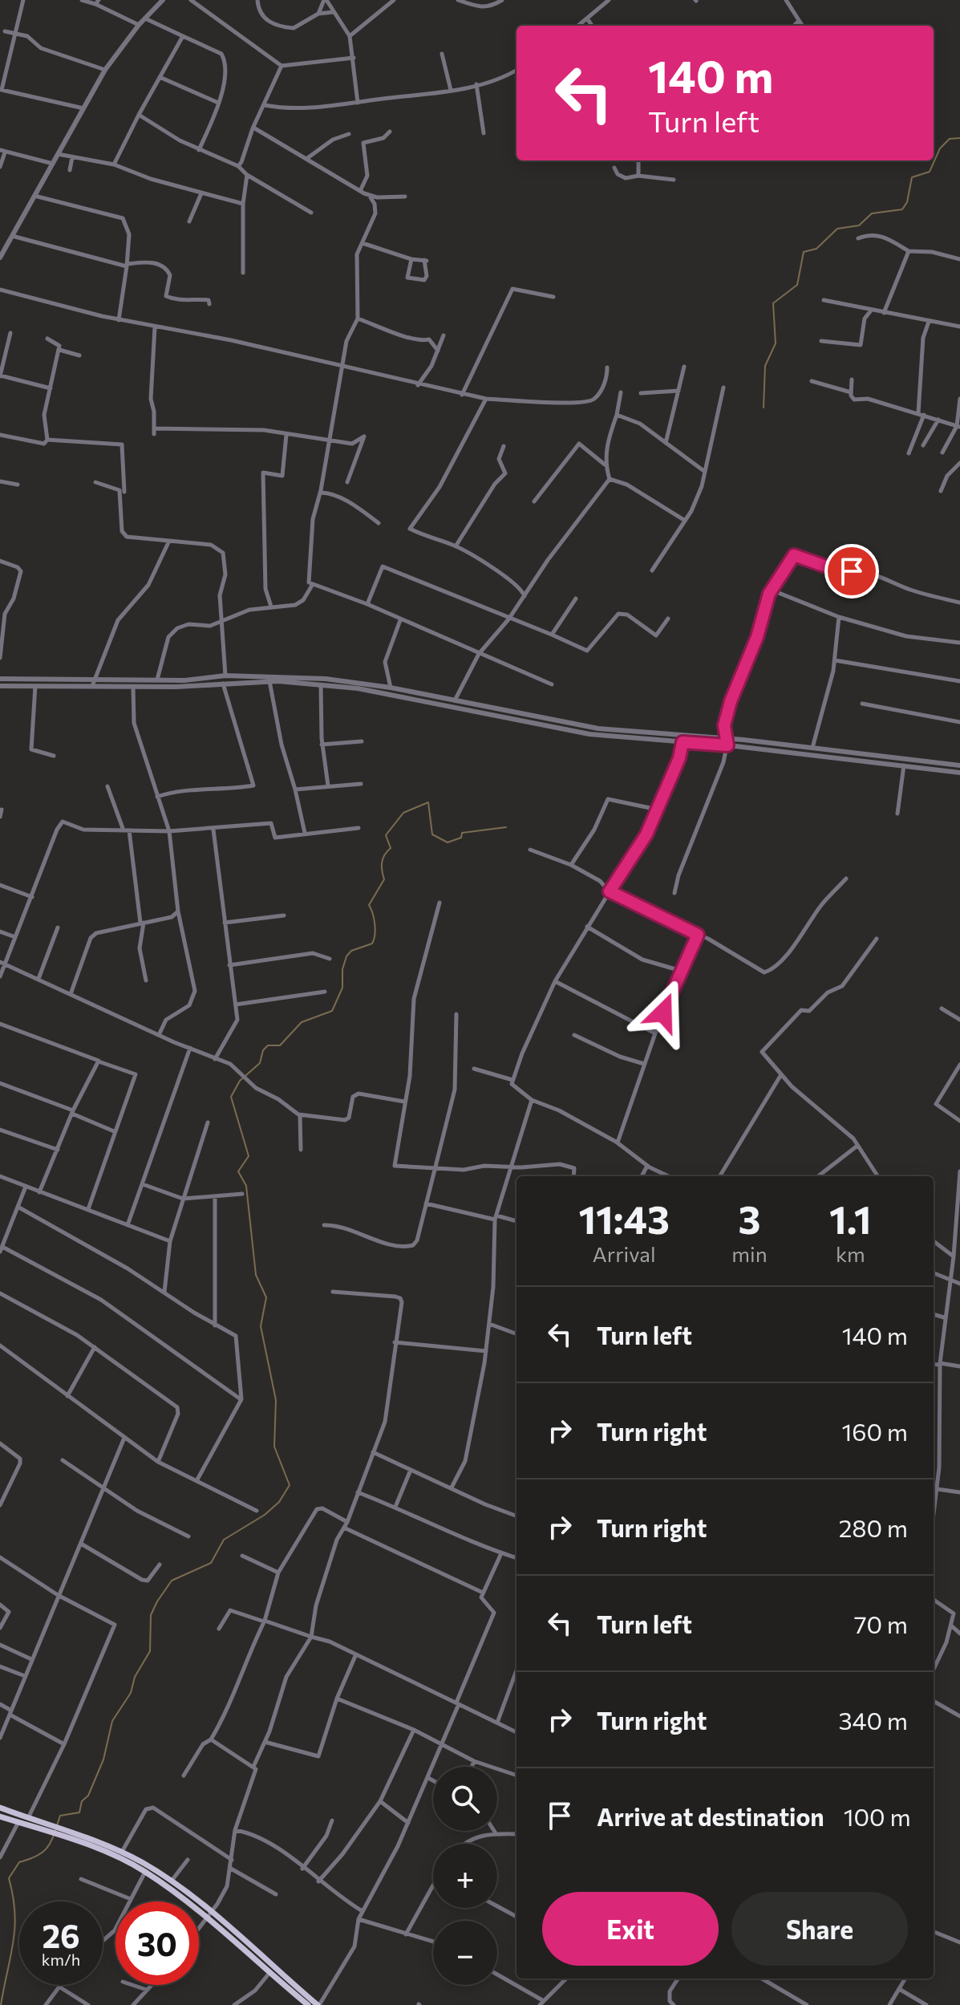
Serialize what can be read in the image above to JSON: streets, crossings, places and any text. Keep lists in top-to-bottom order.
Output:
{
  "page": {
    "turn": ["140 m", "Turn left"],
    "eta": [
      "11:43",
      "Arrival",
      "3",
      "min",
      "1.1",
      "km"
    ],
    "list": [
      {
        "name": "Turn left",
        "value": "140 m"
      },
      {
        "name": "Turn right",
        "value": "160 m"
      },
      {
        "name": "Turn right",
        "value": "280 m"
      },
      {
        "name": "Turn left",
        "value": "70 m"
      },
      {
        "name": "Turn right",
        "value": "340 m"
      },
      {
        "name": "Arrive at destination",
        "value": "100 m"
      }
    ],
    "map_buttons": ["+", "−"],
    "buttons": ["Exit", "Share"],
    "speed": "26 km/h",
    "limit": "30"
  }
}
